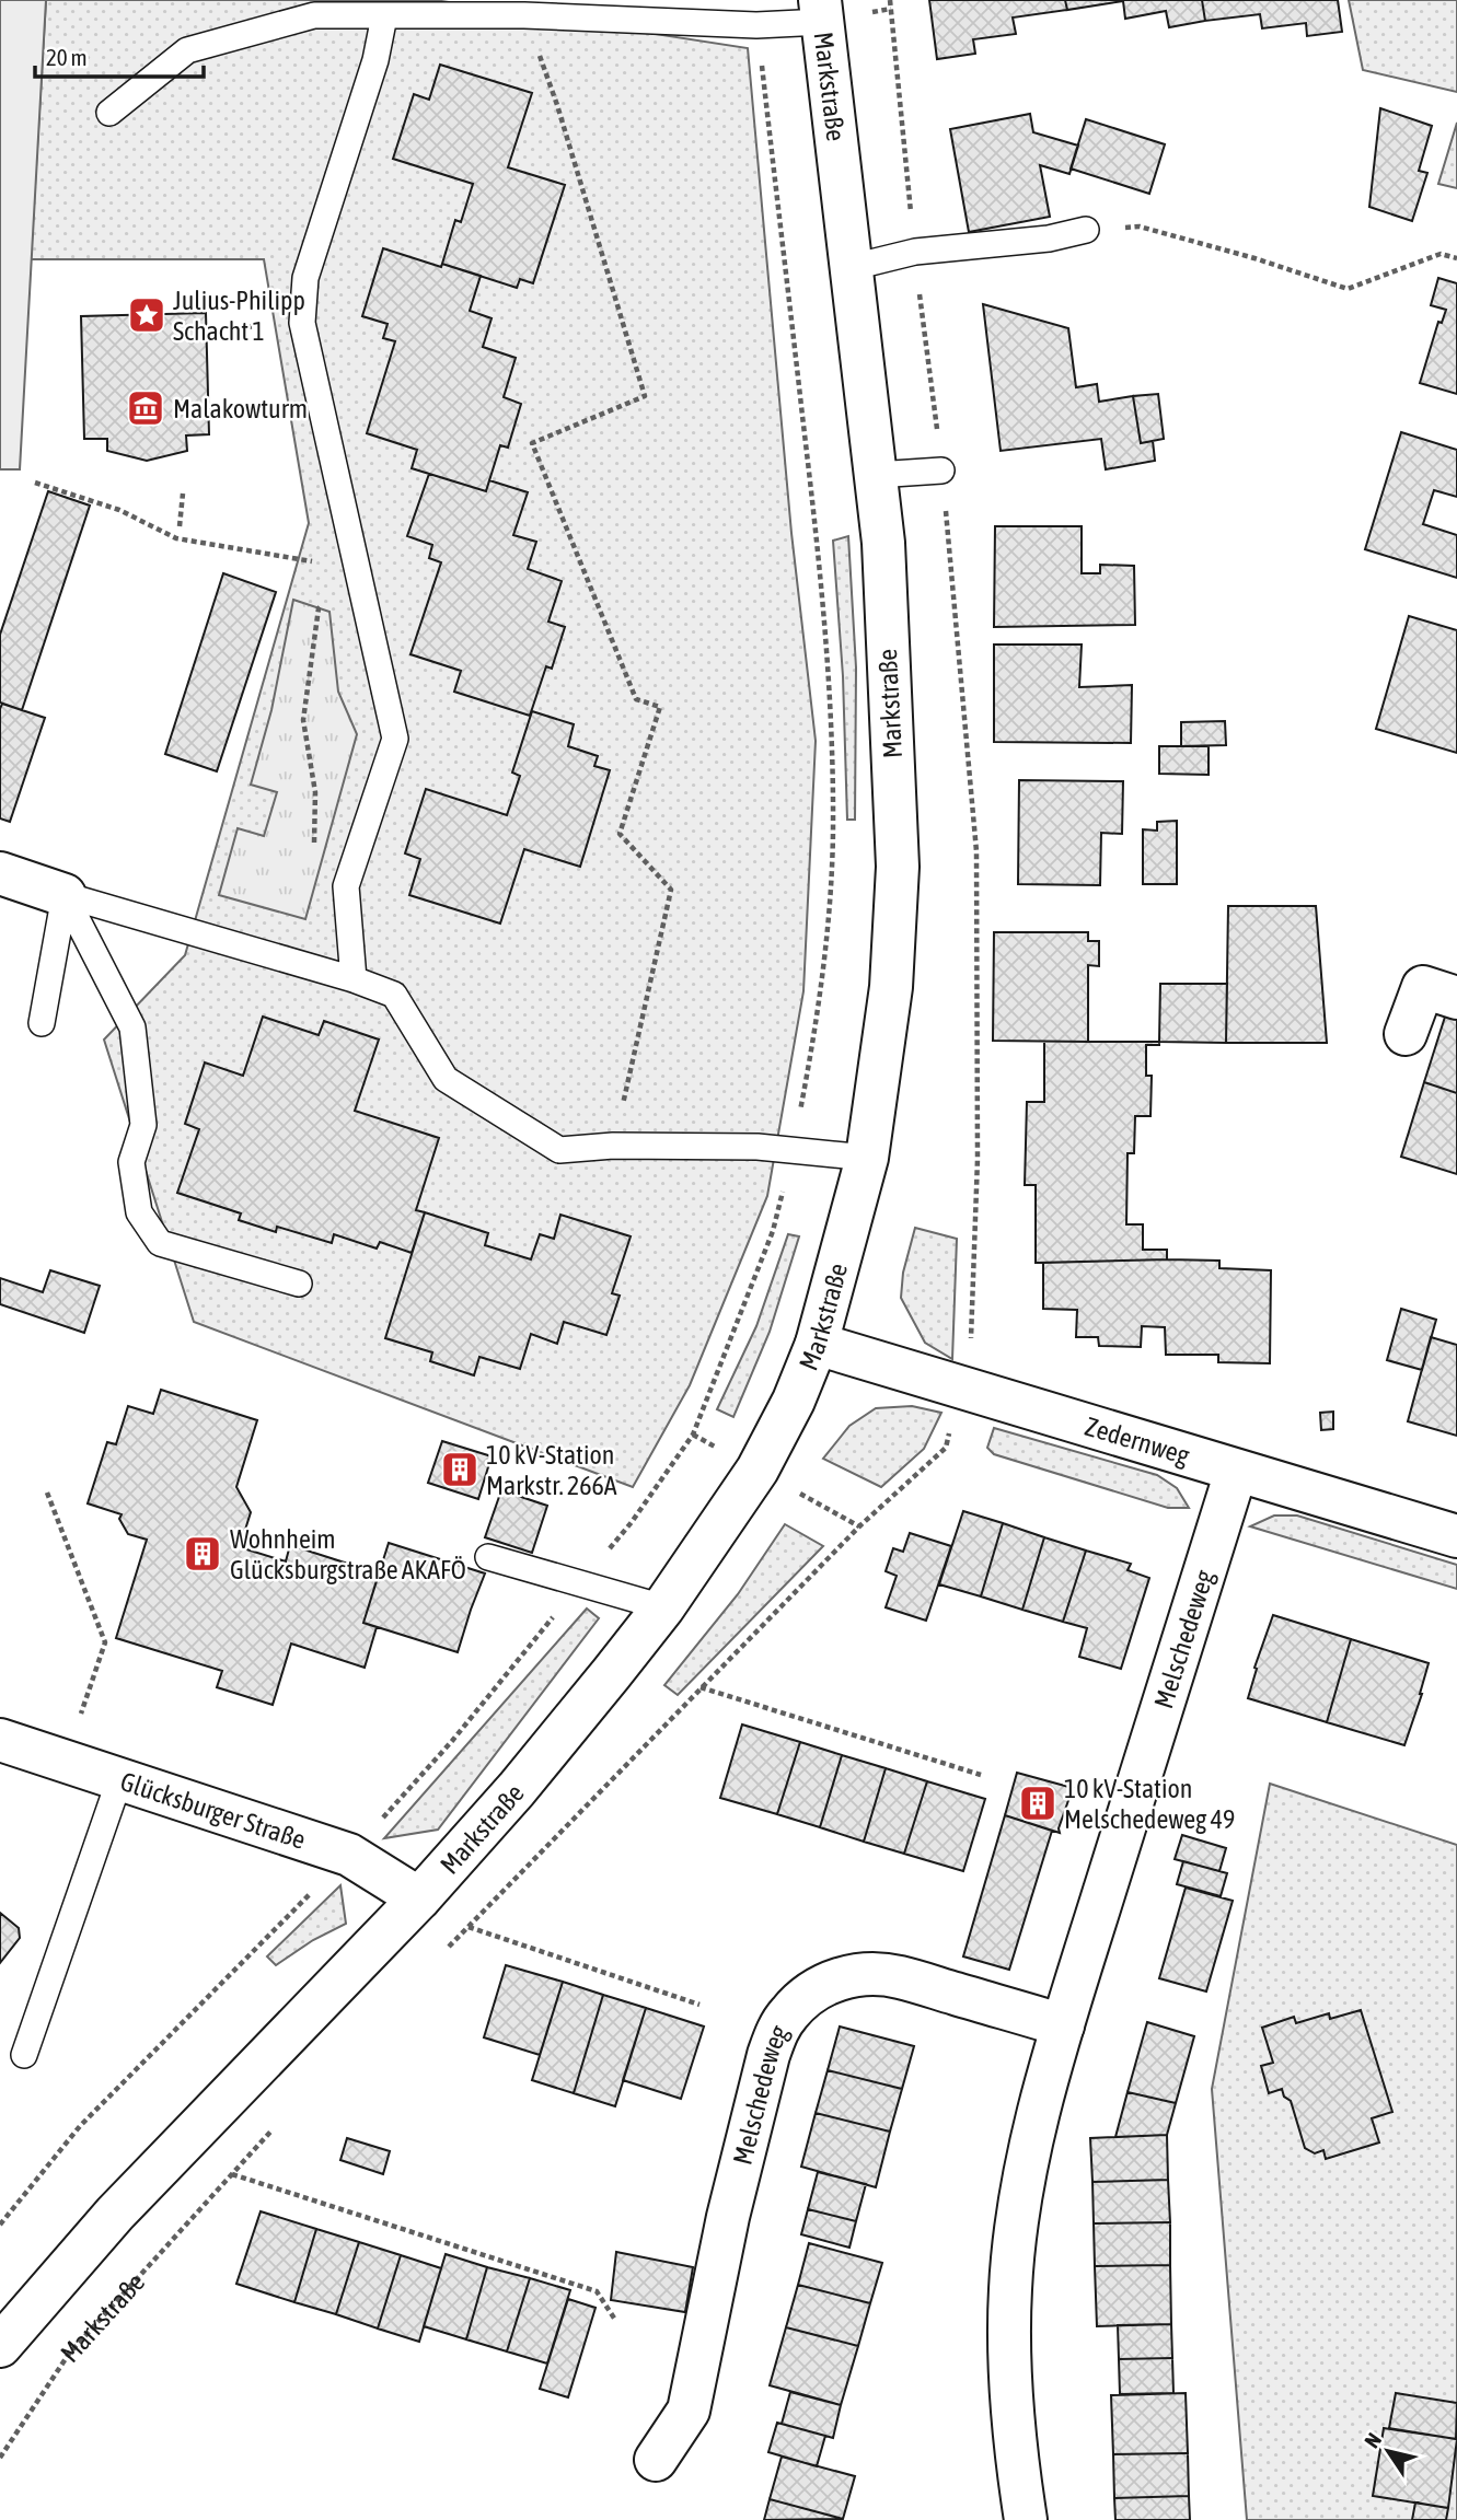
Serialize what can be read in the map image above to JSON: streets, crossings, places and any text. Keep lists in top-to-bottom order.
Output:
{
  "streets": {
    "street": [
      "Markstraße",
      "Zedernweg",
      "Melschedeweg",
      "Glücksburger Straße"
    ]
  },
  "crossings": [
    ["Markstraße", "Zedernweg"],
    ["Markstraße", "Glücksburger Straße"],
    ["Zedernweg", "Melschedeweg"]
  ],
  "places": {
    "place": ["Julius-Philipp Schacht 1"],
    "museum": ["Malakowturm"],
    "building": ["10 kV-Station Markstr. 266A", "Wohnheim Glücksburgstraße AKAFÖ", "10 kV-Station Melschedeweg 49"]
  },
  "scale_bar": "20 m",
  "north": "top left"
}
